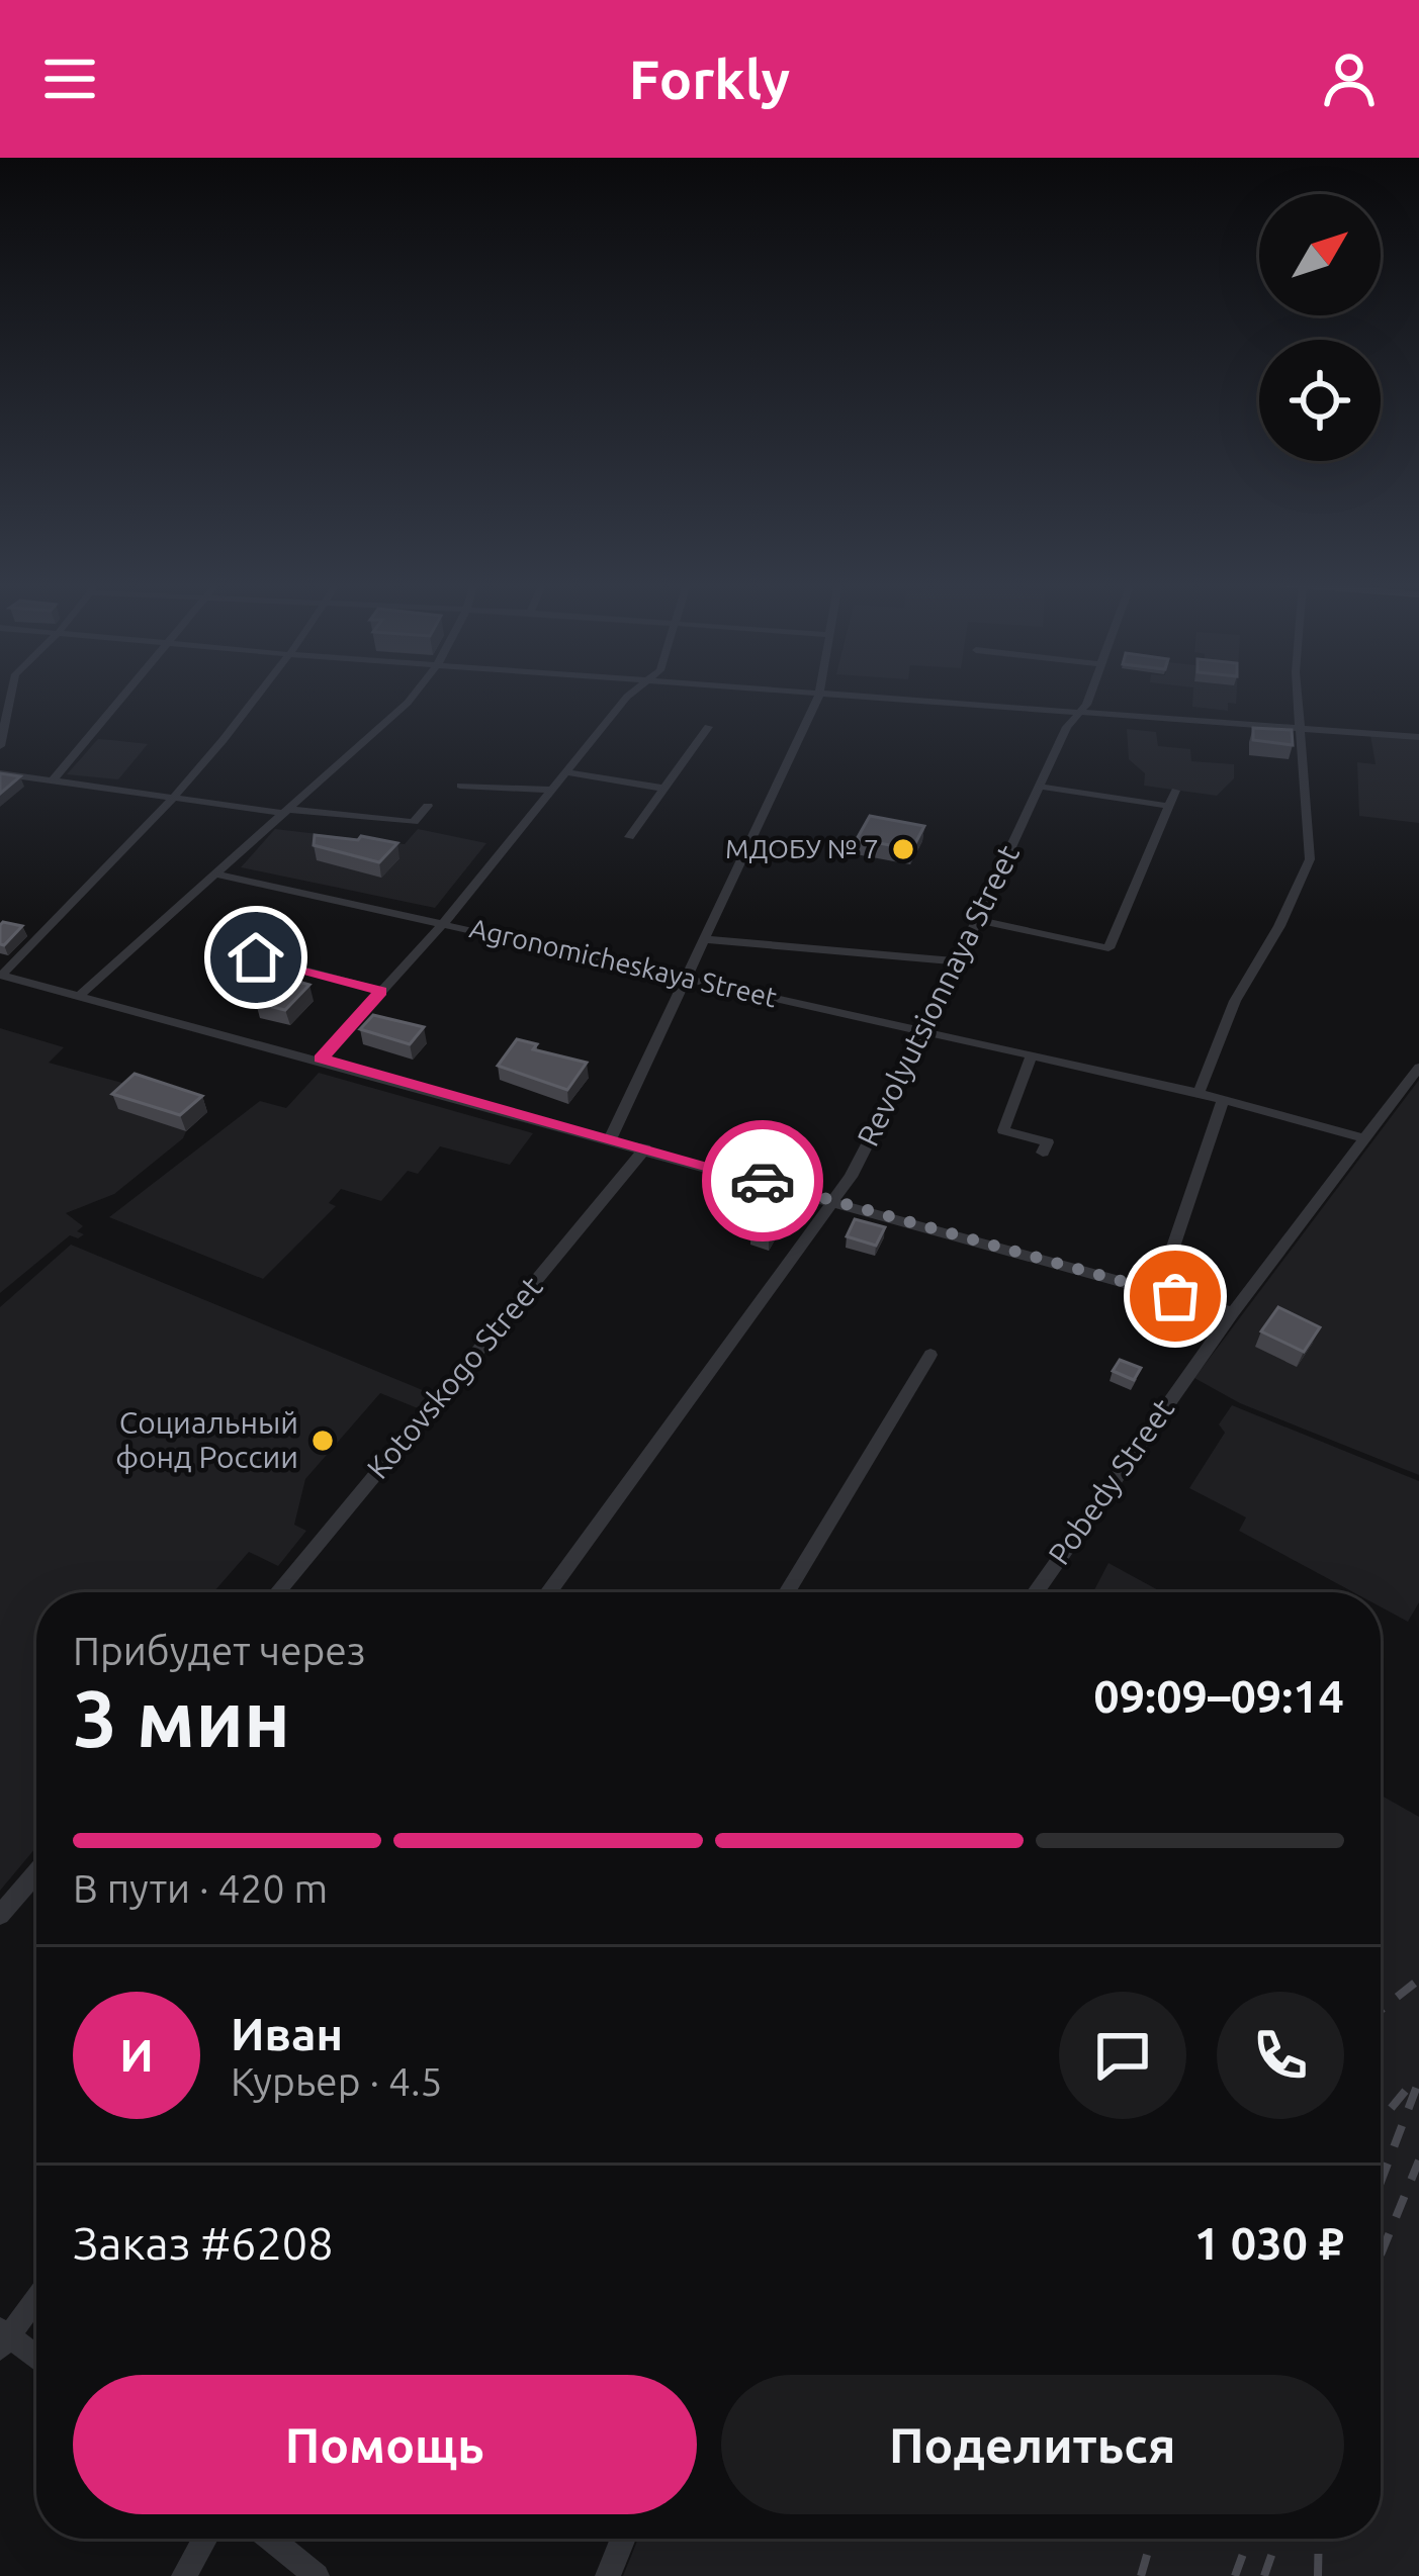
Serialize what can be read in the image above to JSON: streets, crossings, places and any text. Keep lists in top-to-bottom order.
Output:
{
  "streets": {
    "street": [
      "Agronomicheskaya Street",
      "Revolyutsionnaya Street",
      "Kotovskogo Street",
      "Pobedy Street"
    ]
  },
  "crossings": [
    ["Agronomicheskaya Street", "Revolyutsionnaya Street"],
    ["Agronomicheskaya Street", "Pobedy Street"]
  ],
  "places": ["МДОБУ № 7", "Социальный фонд России"],
  "north": "top right",
  "page": {
    "header": "Forkly",
    "heading": ["3 мин", "Прибудет через", "09:09–09:14"],
    "panel": [
      "Иван",
      "Курьер · 4.5",
      "Заказ #6208",
      "1 030 ₽"
    ],
    "bar": "В пути · 420 m",
    "round": "И",
    "buttons": ["Помощь", "Поделиться"]
  }
}
